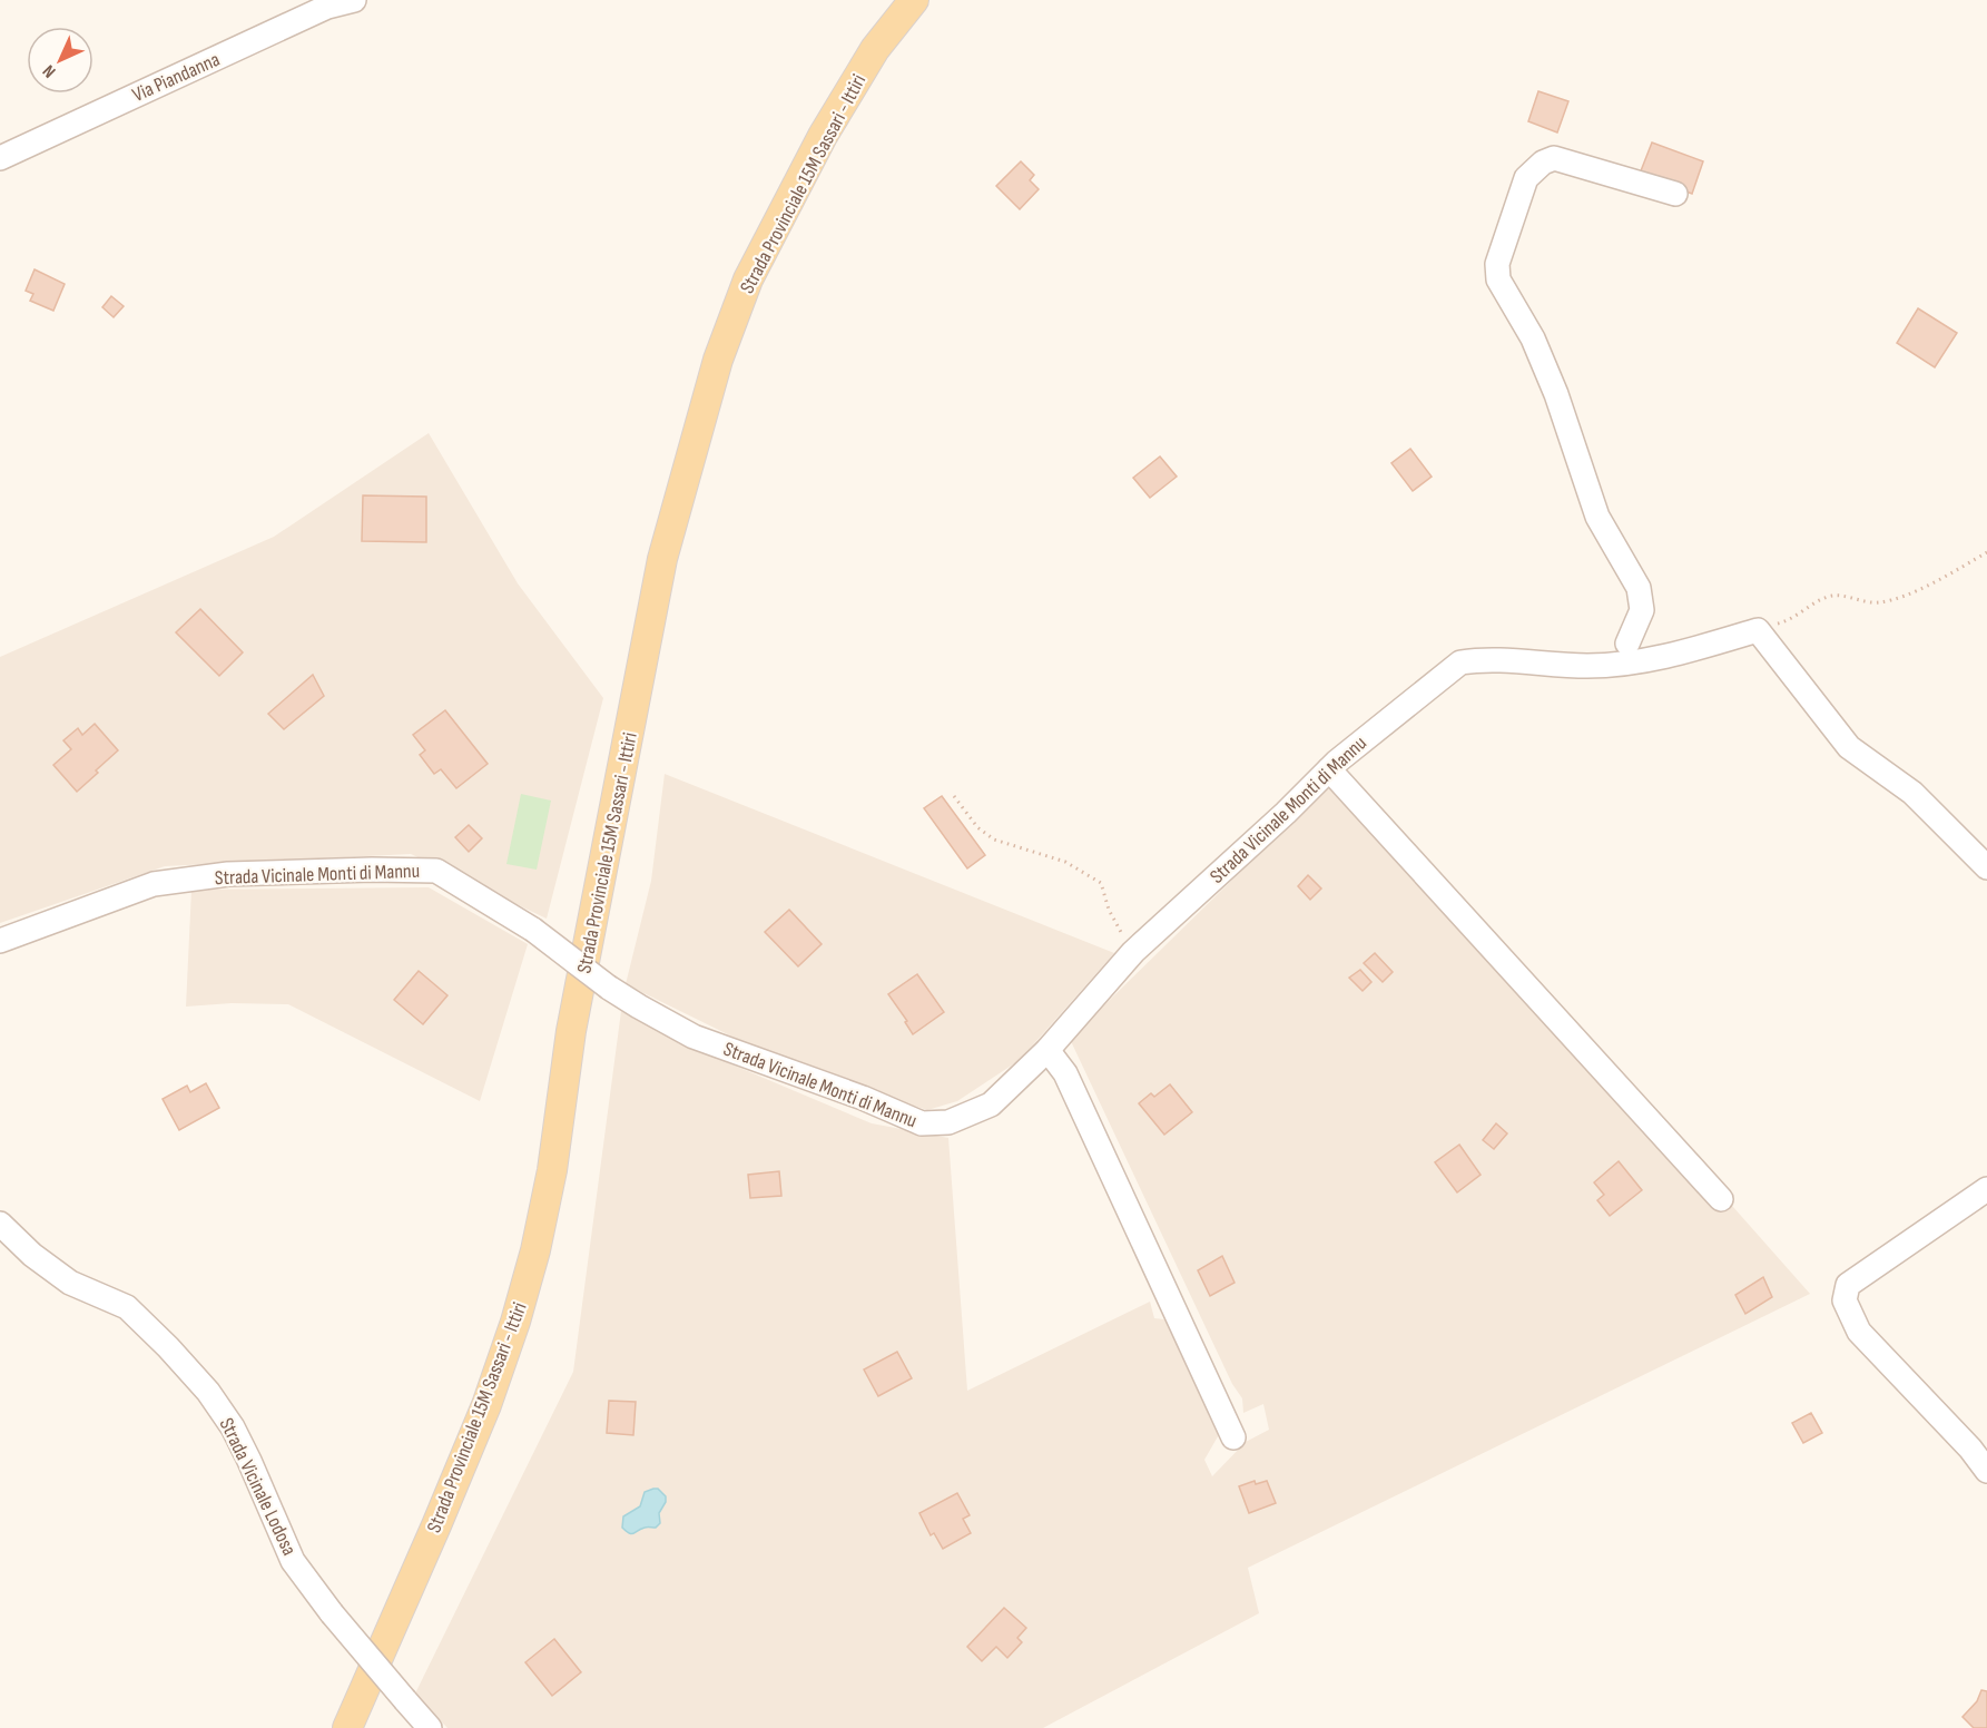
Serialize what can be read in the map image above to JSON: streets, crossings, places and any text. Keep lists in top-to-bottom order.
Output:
{
  "streets": {
    "main road": ["Strada Provinciale 15M Sassari - Ittiri"],
    "street": ["Via Piandanna", "Strada Vicinale Monti di Mannu", "Strada Vicinale Lodosa"]
  },
  "north": "bottom left"
}
